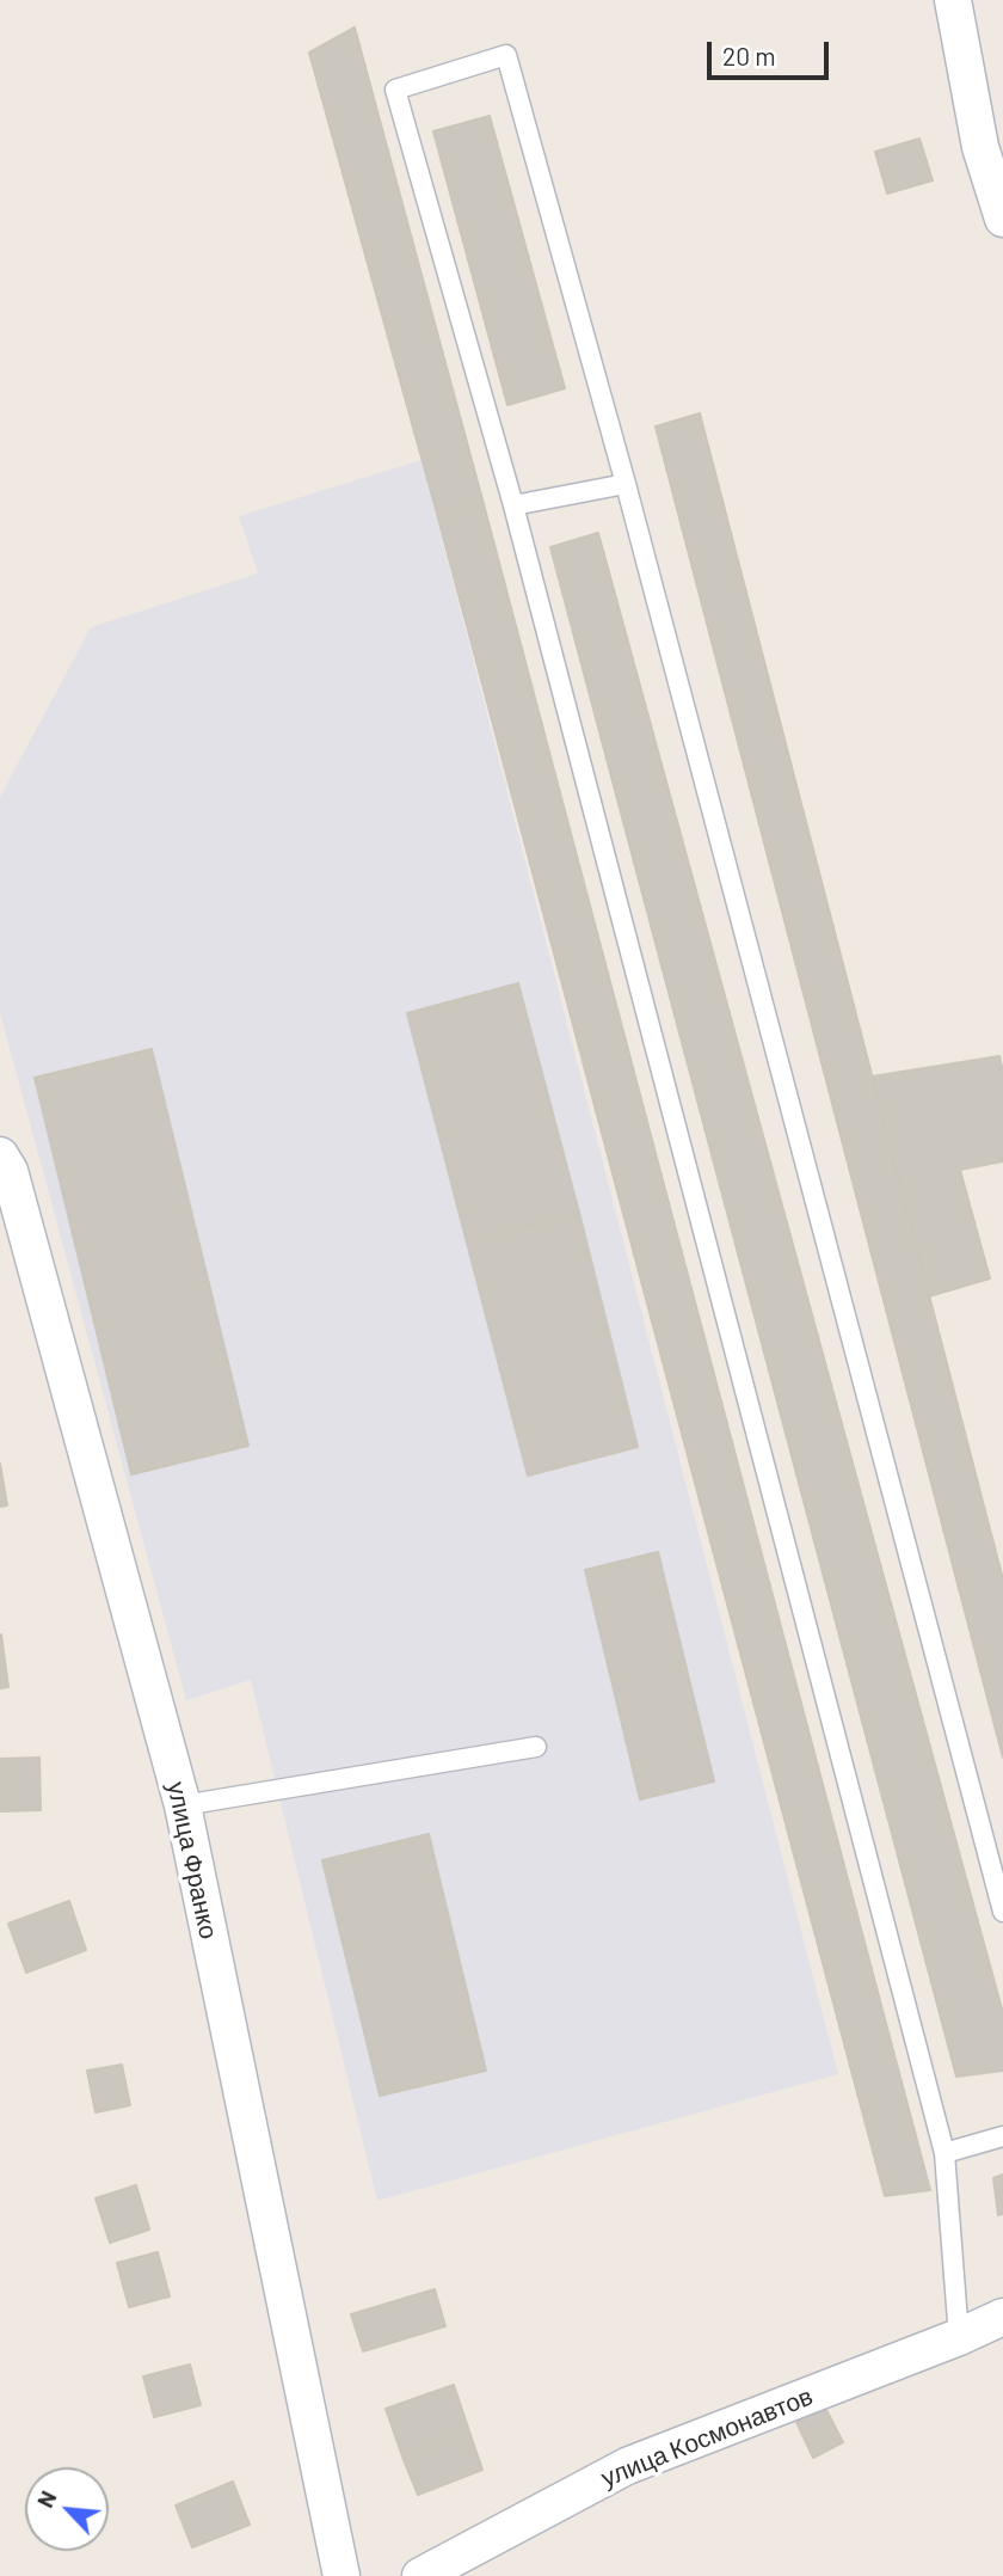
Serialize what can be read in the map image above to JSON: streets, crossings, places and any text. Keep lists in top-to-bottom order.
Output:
{
  "streets": {
    "street": ["улица Франко", "улица Космонавтов"]
  },
  "scale_bar": "20 m",
  "north": "top left"
}
